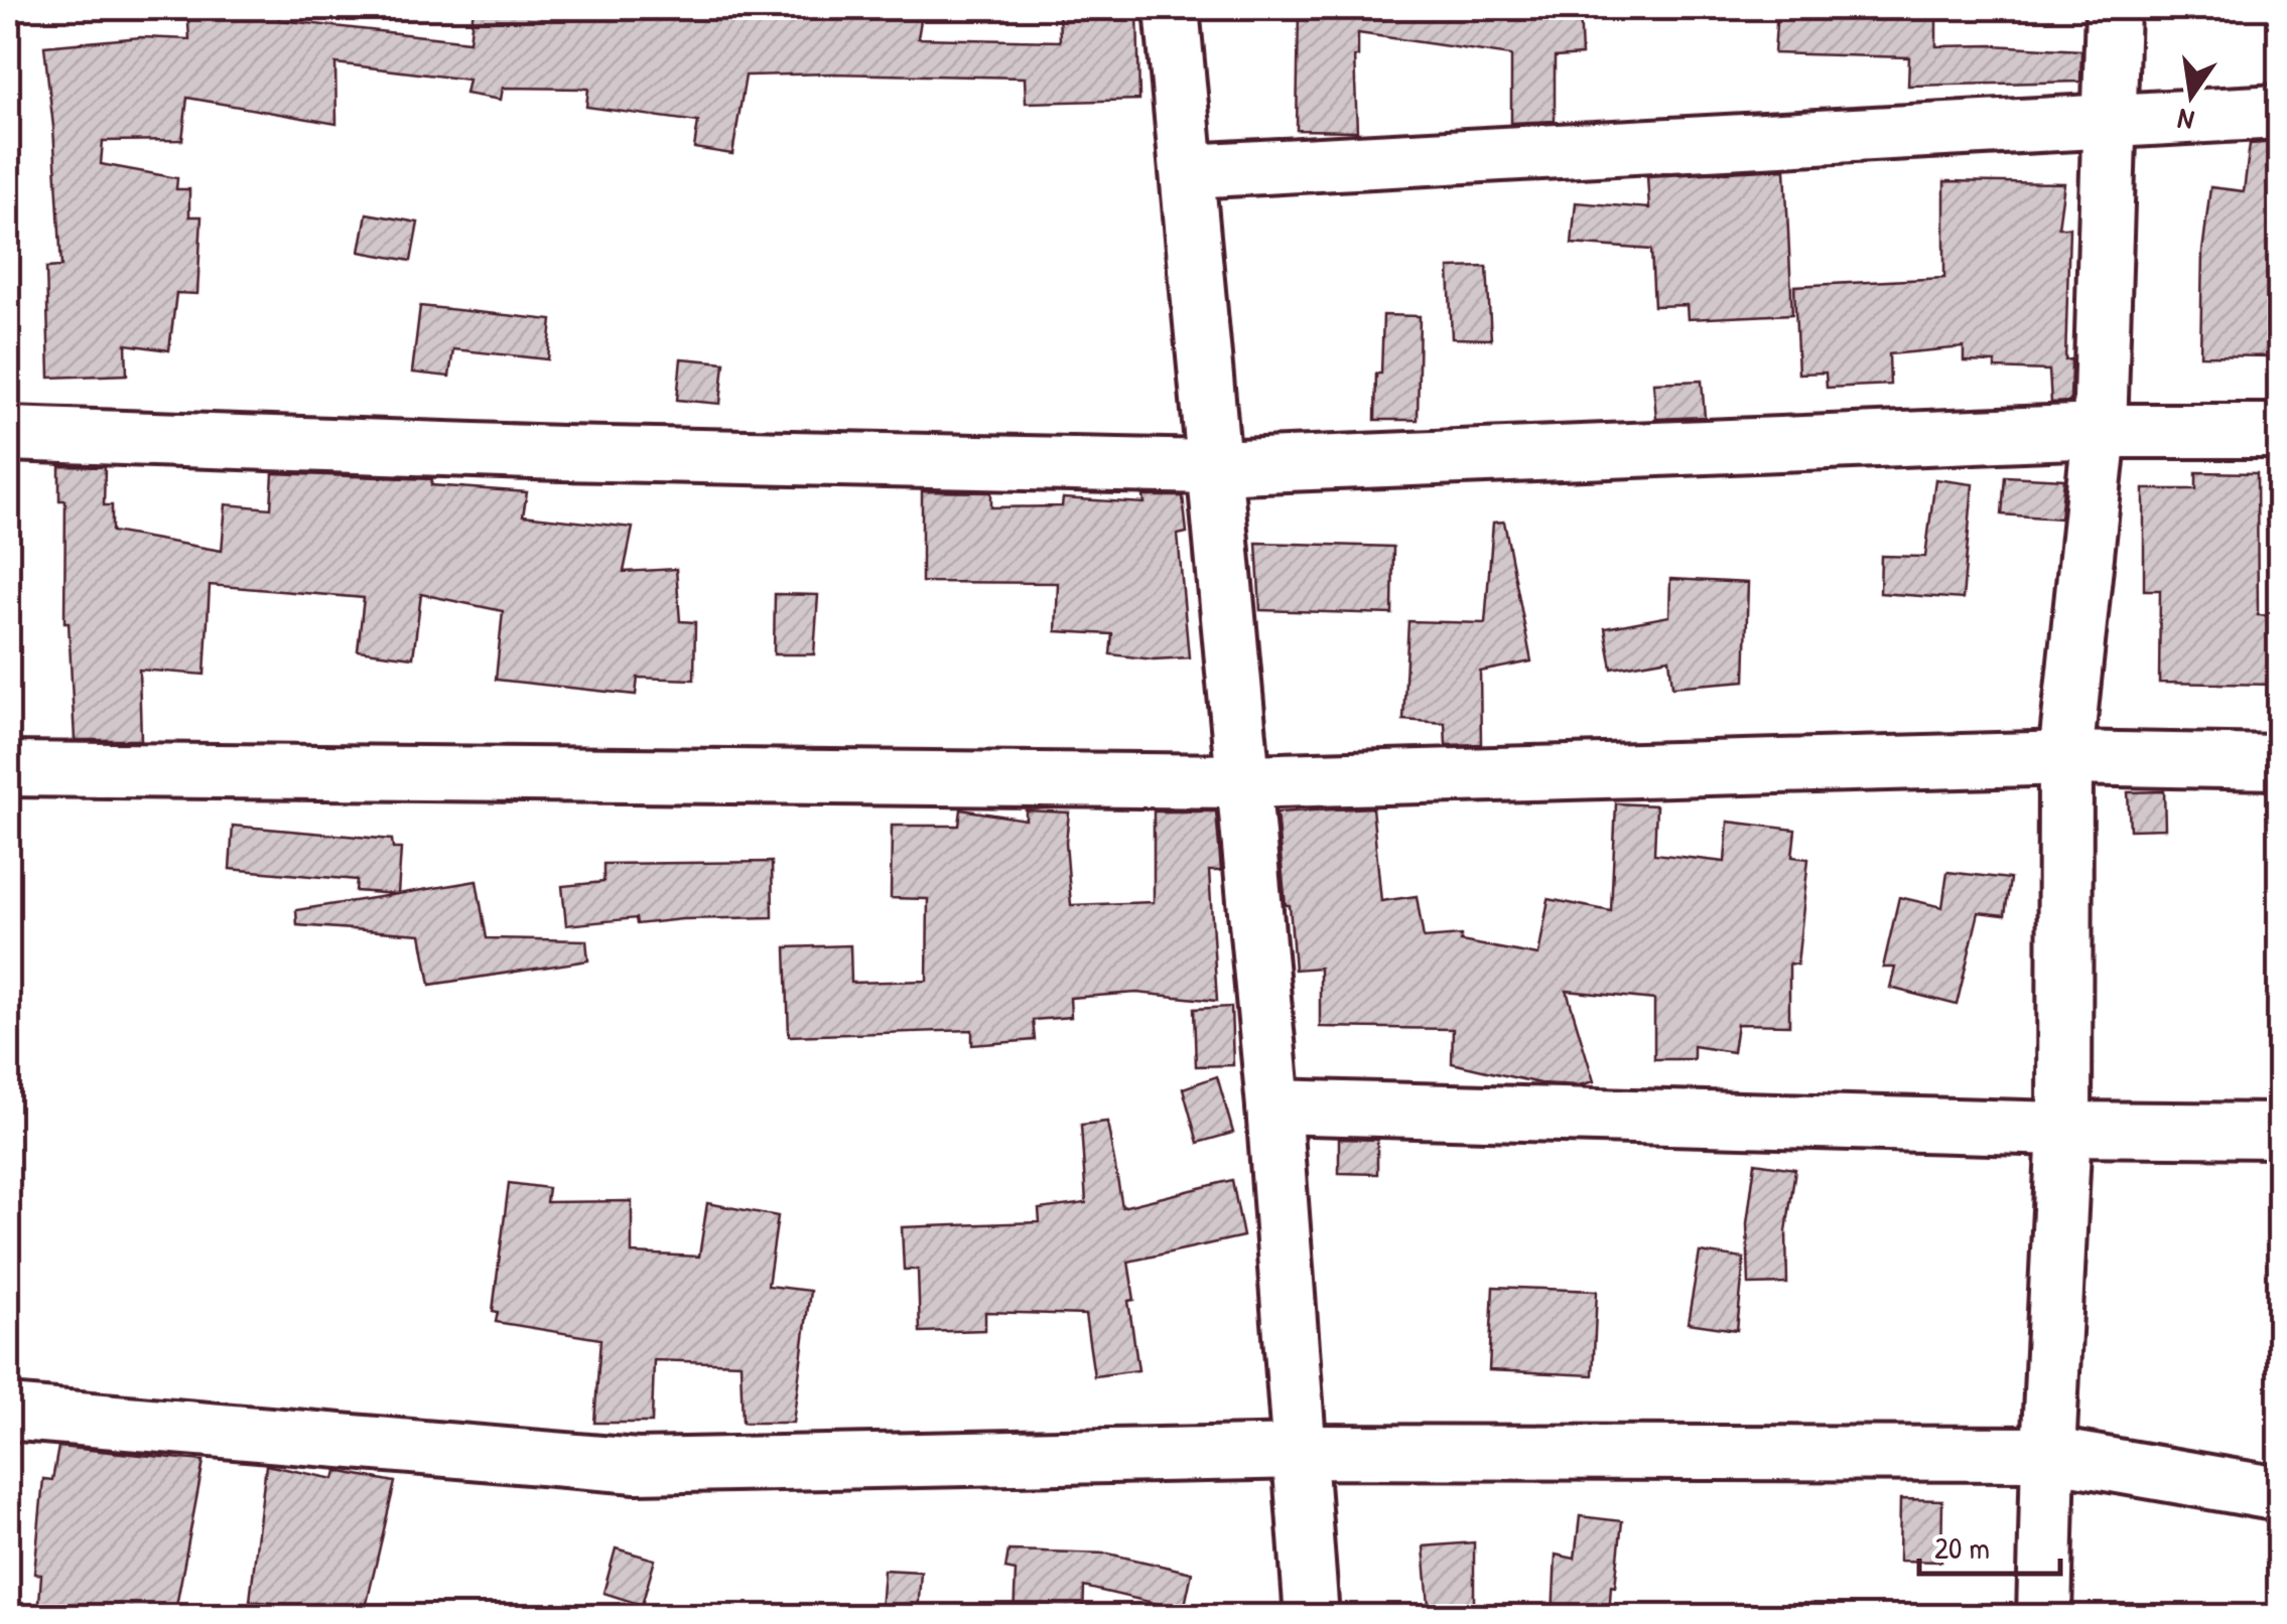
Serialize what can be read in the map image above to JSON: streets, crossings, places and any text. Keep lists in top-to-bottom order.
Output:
{
  "scale_bar": "20 m",
  "north": "bottom"
}
